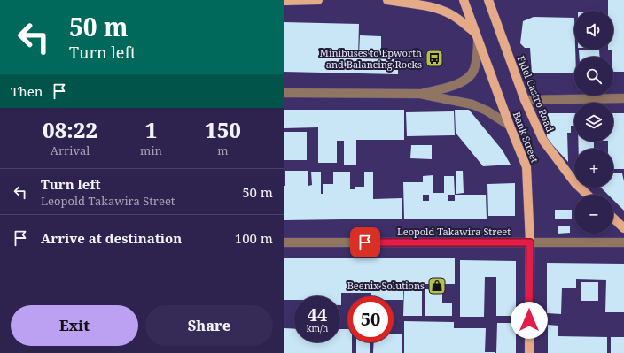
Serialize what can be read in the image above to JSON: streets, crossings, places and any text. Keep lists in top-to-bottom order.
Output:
{
  "streets": {
    "main road": ["Fidel Castro Road", "Bank Street"],
    "street": ["Leopold Takawira Street"]
  },
  "crossings": [
    ["Bank Street", "Leopold Takawira Street"]
  ],
  "places": {
    "bus stop": ["Minibuses to Epworth and Balancing Rocks"],
    "shop": ["Beenix Solutions"]
  },
  "page": {
    "turn": ["50 m", "Turn left"],
    "map_buttons": ["+", "−"],
    "then": "Then",
    "eta": [
      "08:22",
      "Arrival",
      "1",
      "min",
      "150",
      "m"
    ],
    "list": [
      {
        "name": "Turn left",
        "note": "Leopold Takawira Street",
        "value": "50 m"
      },
      {
        "name": "Arrive at destination",
        "value": "100 m"
      }
    ],
    "speed": "44 km/h",
    "limit": "50",
    "buttons": ["Exit", "Share"]
  }
}
